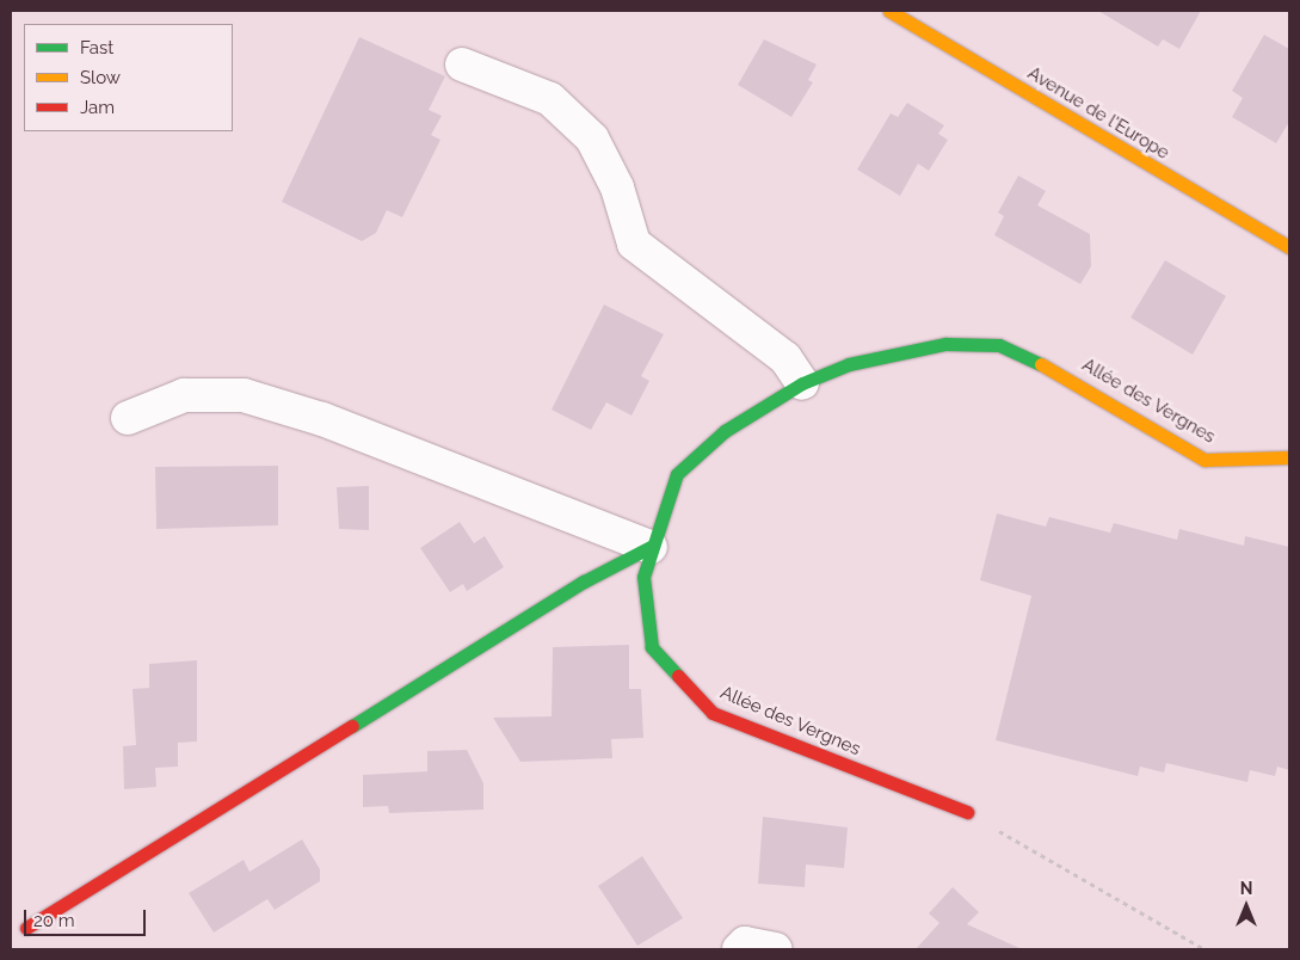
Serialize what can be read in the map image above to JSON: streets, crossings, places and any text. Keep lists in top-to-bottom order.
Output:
{
  "streets": {
    "street": ["Avenue de l'Europe", "Allée des Vergnes"]
  },
  "legend": ["Fast", "Slow", "Jam"],
  "scale_bar": "20 m",
  "north": "top"
}
